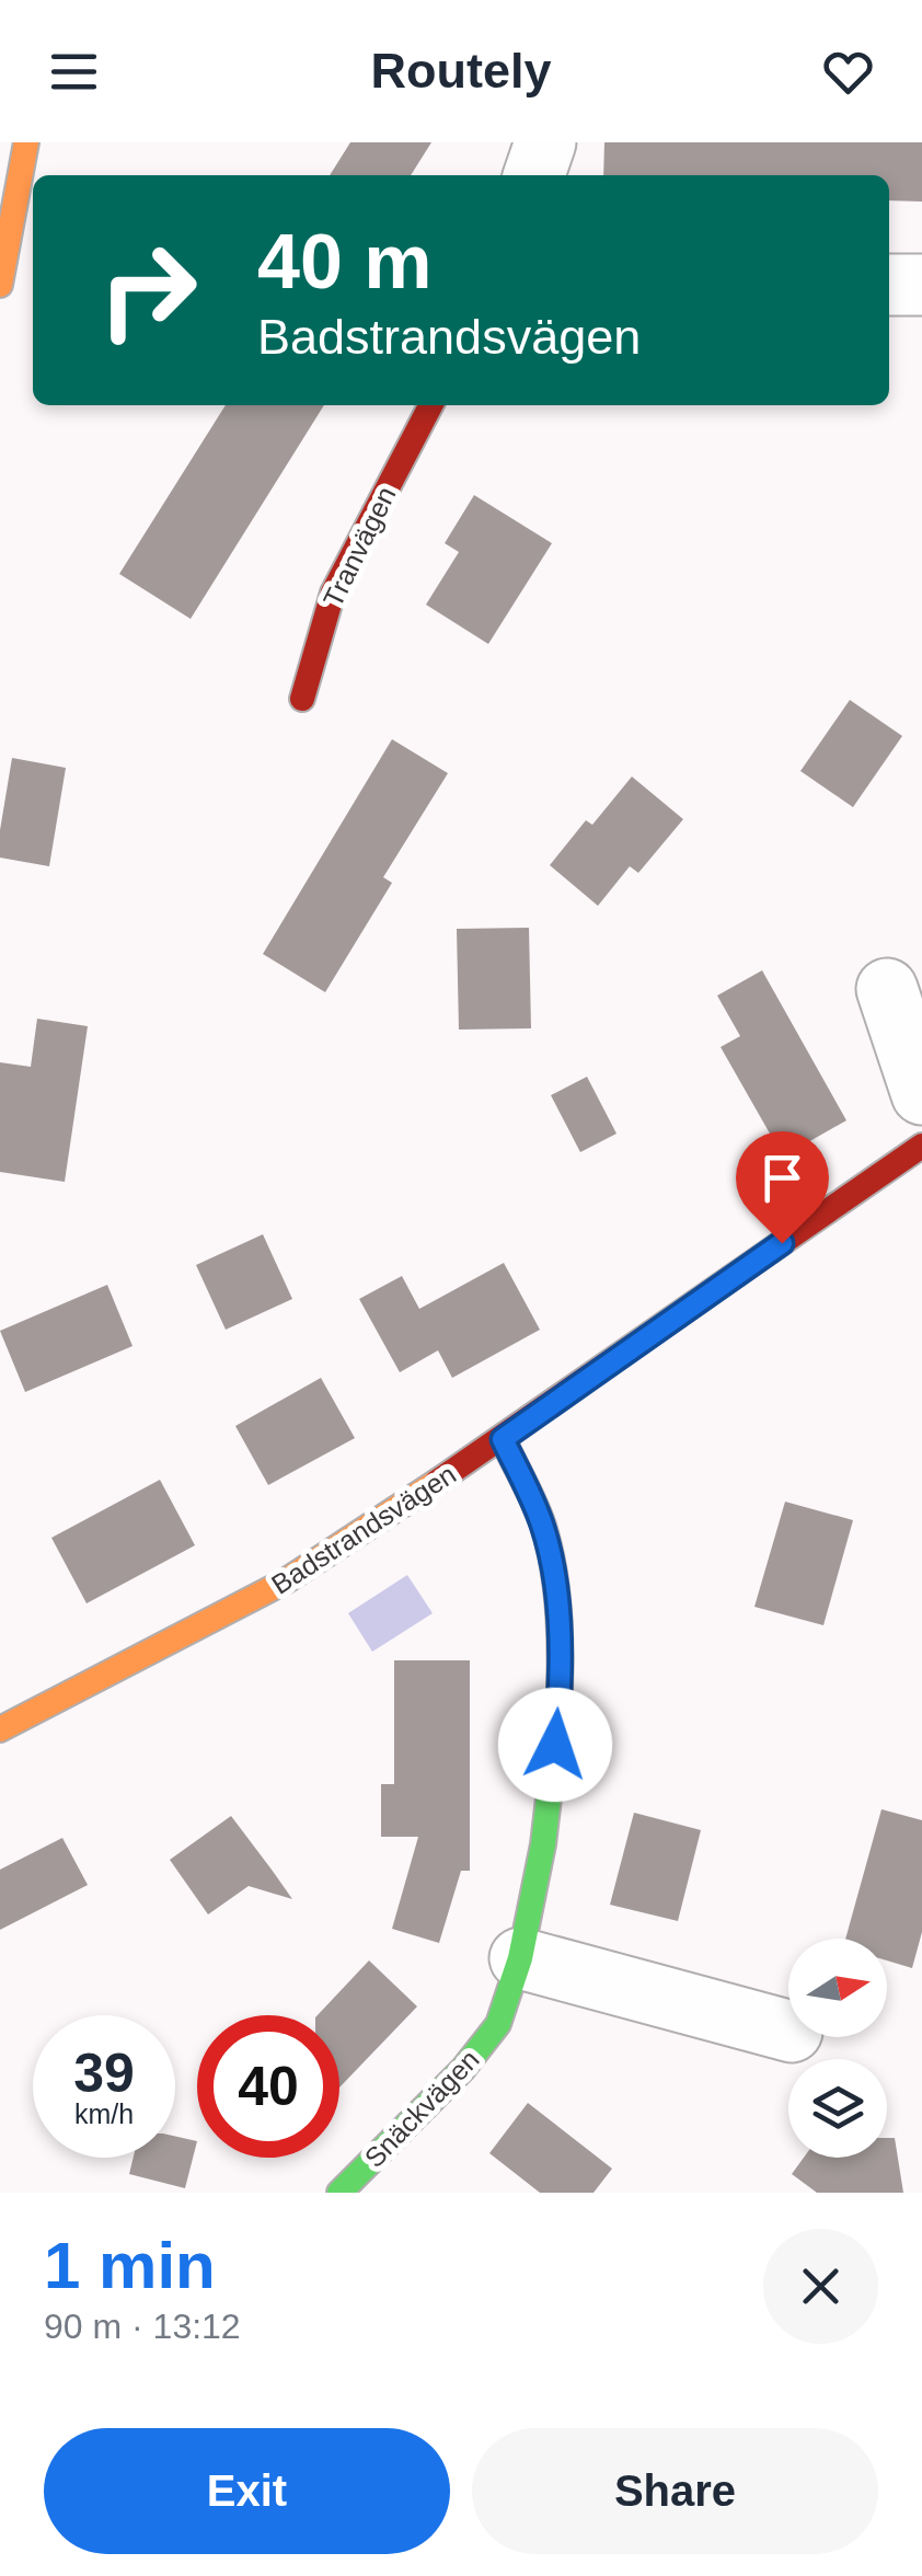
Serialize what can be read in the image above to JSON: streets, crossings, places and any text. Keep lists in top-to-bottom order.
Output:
{
  "streets": {
    "street": ["Tranvägen", "Badstrandsvägen", "Snäckvägen"]
  },
  "crossings": [
    ["Badstrandsvägen", "Snäckvägen"]
  ],
  "north": "right",
  "page": {
    "header": "Routely",
    "turn": ["40 m", "Badstrandsvägen"],
    "speed": "39 km/h",
    "limit": "40",
    "heading": ["1 min", "90 m · 13:12"],
    "buttons": ["Exit", "Share"]
  }
}
